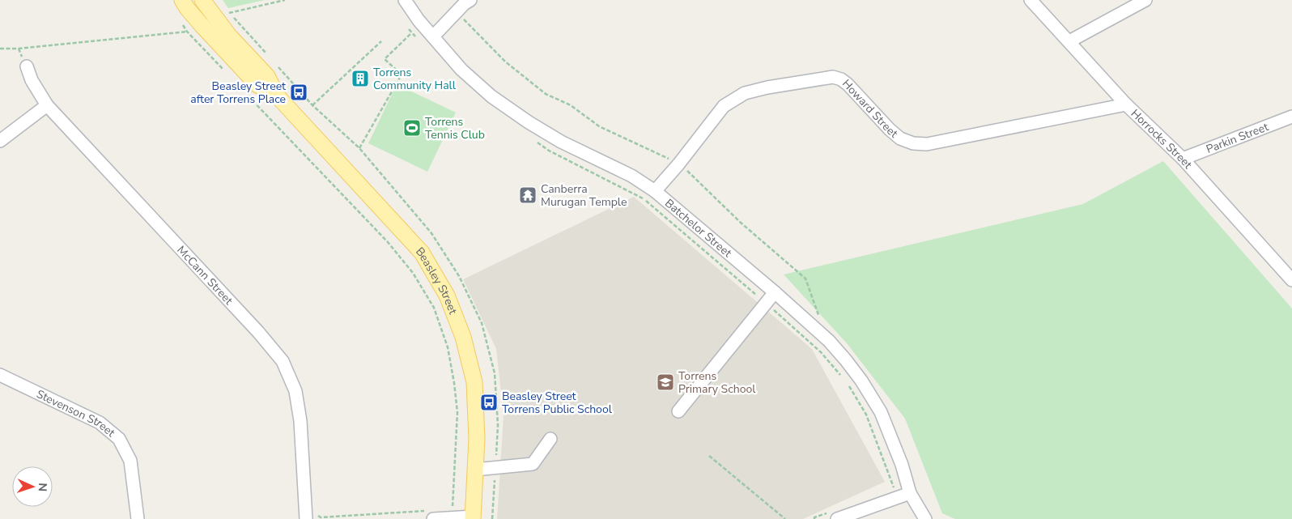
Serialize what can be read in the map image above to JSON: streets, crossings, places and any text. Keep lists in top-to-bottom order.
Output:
{
  "streets": {
    "main road": ["Beasley Street"],
    "street": [
      "Howard Street",
      "Parkin Street",
      "Horrocks Street",
      "Batchelor Street",
      "McCann Street",
      "Stevenson Street"
    ]
  },
  "crossings": [
    ["Howard Street", "Horrocks Street"],
    ["Howard Street", "Batchelor Street"],
    ["Parkin Street", "Horrocks Street"]
  ],
  "places": {
    "building": ["Torrens Community Hall"],
    "bus stop": ["Beasley Street after Torrens Place", "Beasley Street Torrens Public School"],
    "sports": ["Torrens Tennis Club"],
    "temple": ["Canberra Murugan Temple"],
    "school or university": ["Torrens Primary School"]
  },
  "north": "right"
}
